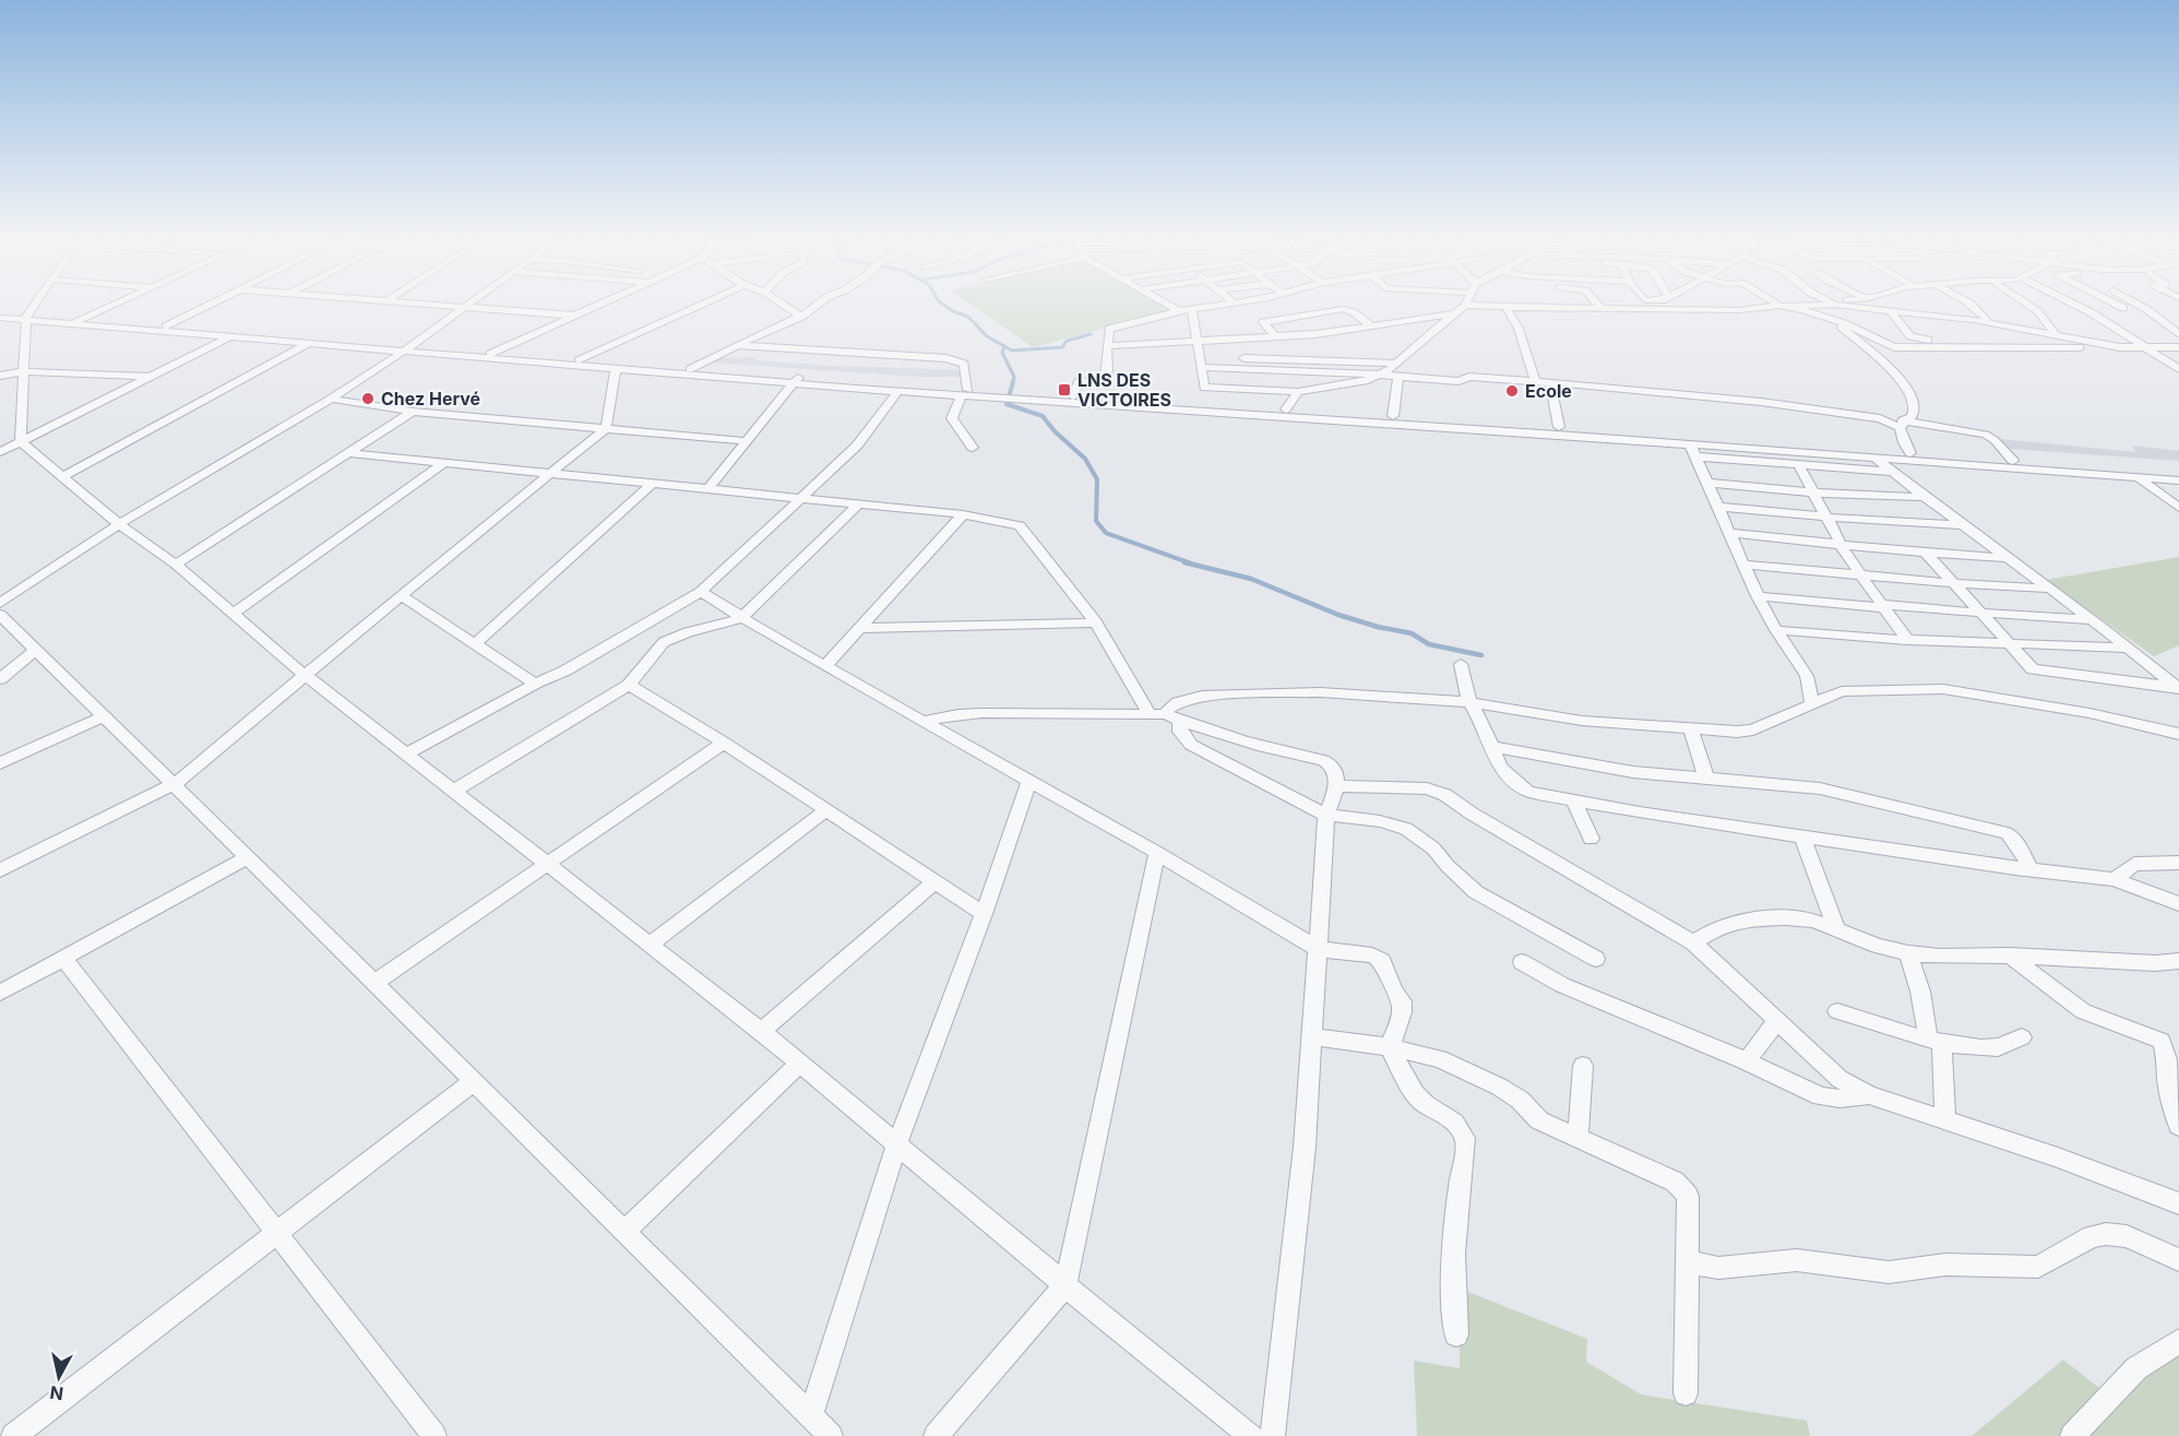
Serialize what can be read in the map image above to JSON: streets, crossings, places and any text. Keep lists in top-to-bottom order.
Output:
{
  "places": {
    "transit": ["LNS DES VICTOIRES"],
    "other": ["Ecole", "Chez Hervé"]
  },
  "north": "bottom"
}
